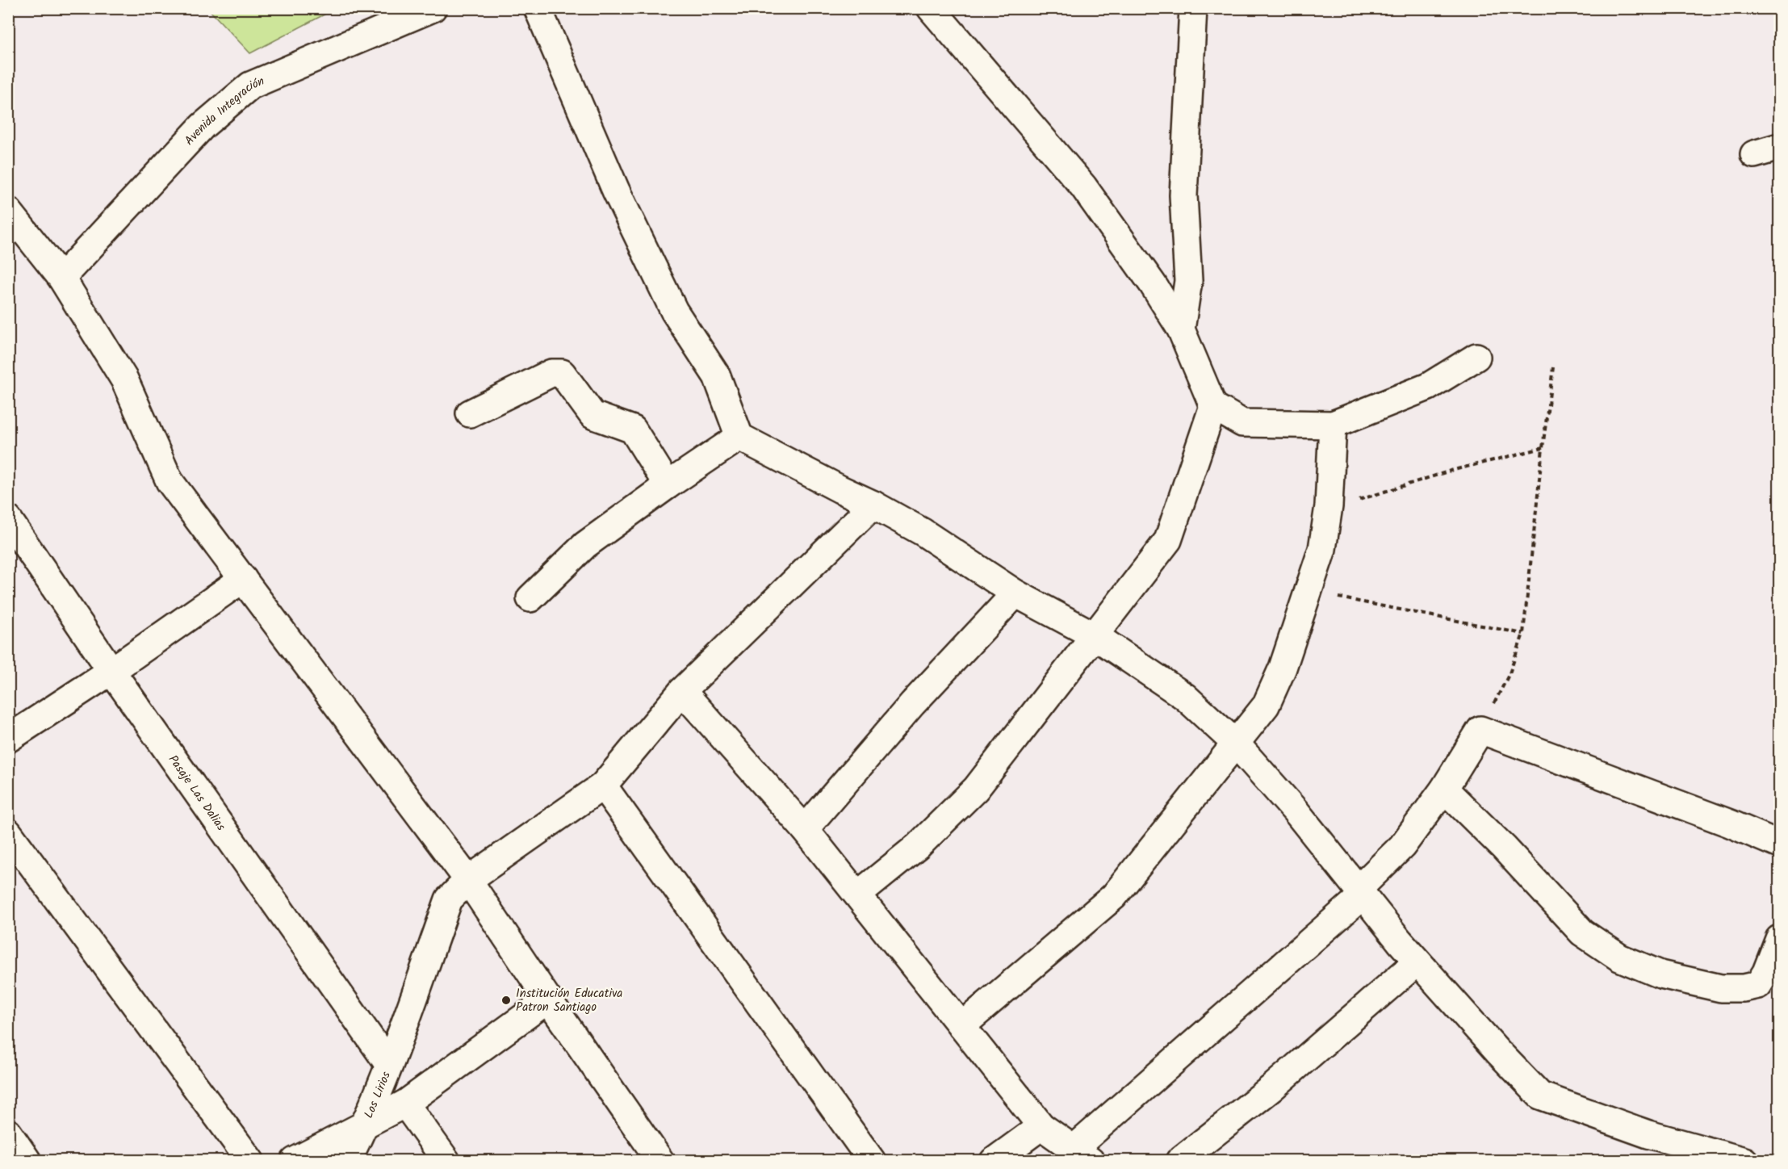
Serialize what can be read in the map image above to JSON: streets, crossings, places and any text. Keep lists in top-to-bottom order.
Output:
{
  "streets": {
    "street": ["Avenida Integración", "Pasaje Las Dalias", "Los Lirios"]
  },
  "crossings": [
    ["Pasaje Las Dalias", "Los Lirios"]
  ],
  "places": ["Institución Educativa Patron Santiago"]
}
